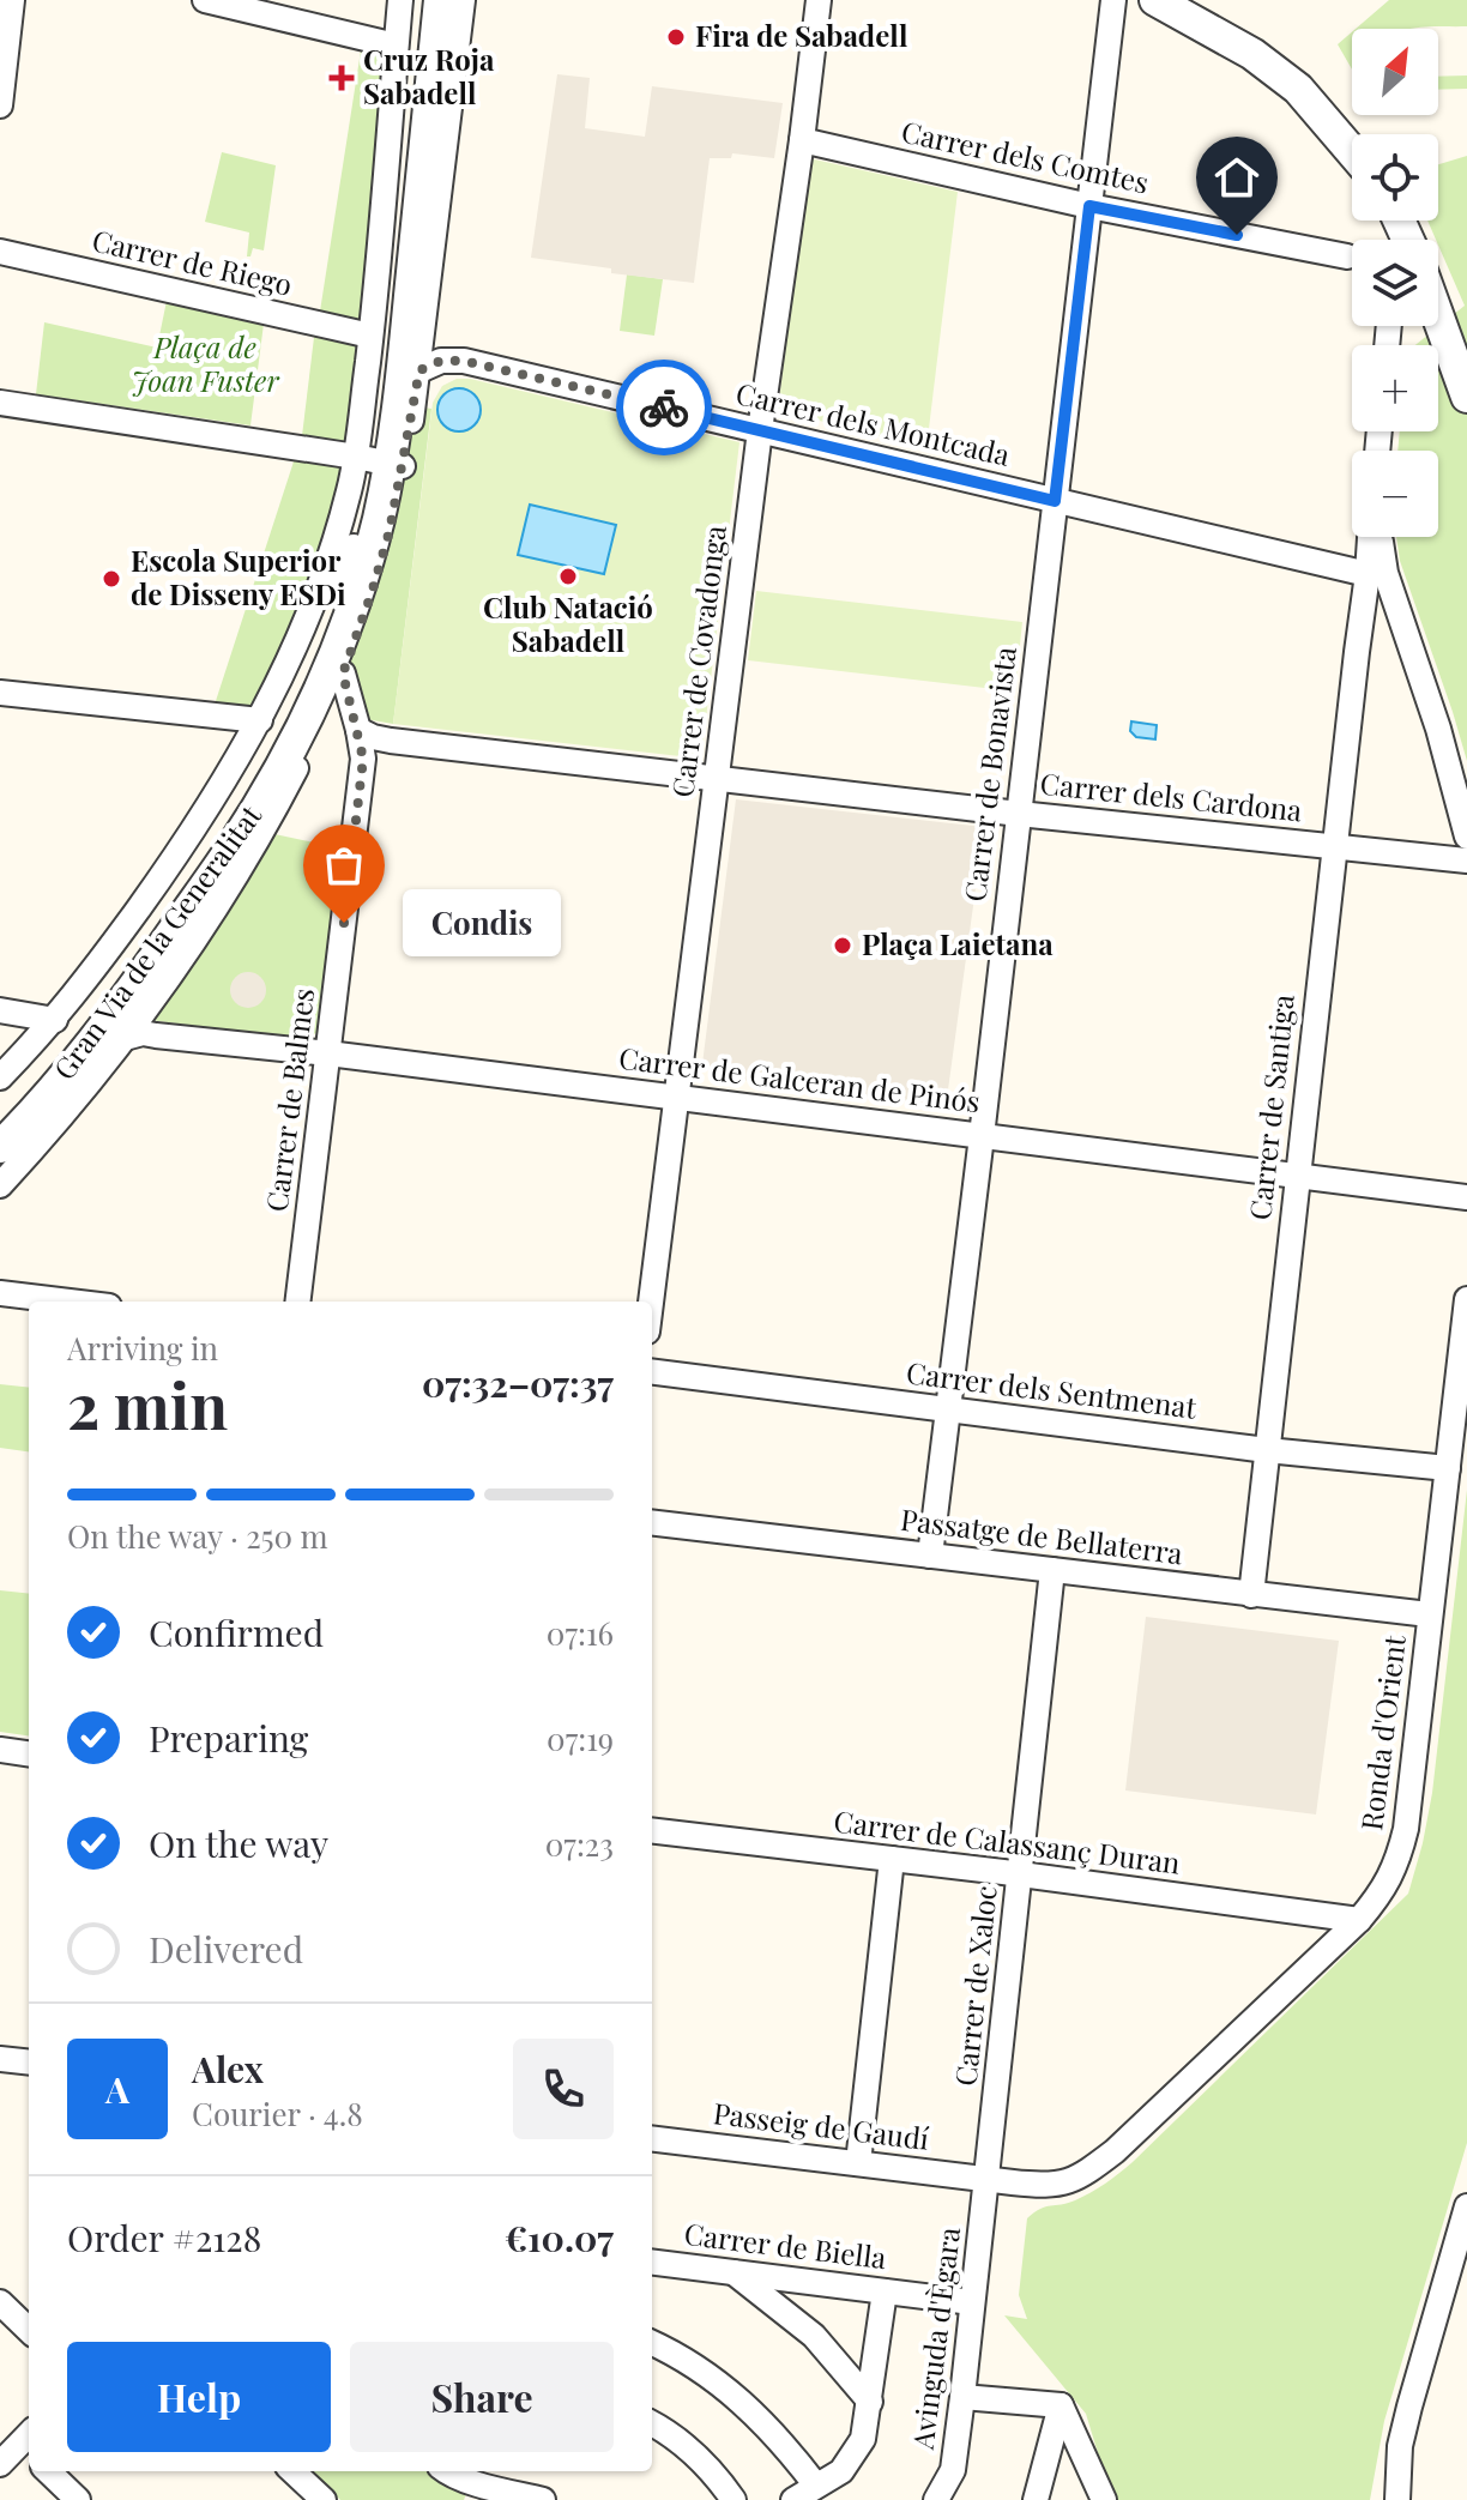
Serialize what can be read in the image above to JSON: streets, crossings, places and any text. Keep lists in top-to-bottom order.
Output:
{
  "streets": {
    "street": [
      "Carrer dels Comtes",
      "Carrer de Riego",
      "Carrer dels Montcada",
      "Carrer de Covadonga",
      "Carrer de Bonavista",
      "Carrer dels Cardona",
      "Gran Via de la Generalitat",
      "Carrer de Galceran de Pinós",
      "Carrer de Balmes",
      "Carrer de Santiga",
      "Carrer dels Sentmenat",
      "Passatge de Bellaterra",
      "Ronda d'Orient",
      "Carrer de Calassanç Duran",
      "Carrer de Xaloc",
      "Passeig de Gaudí",
      "Carrer de Biella",
      "Avinguda d'Ègara"
    ]
  },
  "crossings": [
    ["Carrer dels Comtes", "Carrer de Covadonga"],
    ["Carrer dels Comtes", "Carrer de Bonavista"],
    ["Carrer dels Montcada", "Carrer de Covadonga"],
    ["Carrer dels Montcada", "Carrer de Bonavista"],
    ["Carrer dels Montcada", "Gran Via de la Generalitat"],
    ["Carrer dels Montcada", "Carrer de Santiga"],
    ["Carrer de Covadonga", "Carrer dels Cardona"],
    ["Carrer de Covadonga", "Carrer de Galceran de Pinós"],
    ["Carrer de Bonavista", "Carrer dels Cardona"],
    ["Carrer de Bonavista", "Carrer de Galceran de Pinós"],
    ["Carrer de Bonavista", "Carrer dels Sentmenat"],
    ["Carrer de Bonavista", "Passatge de Bellaterra"],
    ["Carrer dels Cardona", "Carrer de Balmes"],
    ["Carrer dels Cardona", "Carrer de Santiga"],
    ["Carrer de Galceran de Pinós", "Carrer de Balmes"],
    ["Carrer de Galceran de Pinós", "Carrer de Santiga"],
    ["Carrer de Santiga", "Carrer dels Sentmenat"],
    ["Carrer de Santiga", "Passatge de Bellaterra"],
    ["Carrer dels Sentmenat", "Ronda d'Orient"],
    ["Passatge de Bellaterra", "Ronda d'Orient"],
    ["Passatge de Bellaterra", "Carrer de Xaloc"],
    ["Ronda d'Orient", "Carrer de Calassanç Duran"],
    ["Ronda d'Orient", "Carrer de Xaloc"],
    ["Ronda d'Orient", "Passeig de Gaudí"],
    ["Ronda d'Orient", "Avinguda d'Ègara"],
    ["Carrer de Calassanç Duran", "Carrer de Xaloc"],
    ["Carrer de Xaloc", "Passeig de Gaudí"],
    ["Carrer de Xaloc", "Avinguda d'Ègara"],
    ["Passeig de Gaudí", "Avinguda d'Ègara"],
    ["Carrer de Biella", "Avinguda d'Ègara"]
  ],
  "parks": ["Plaça de Joan Fuster"],
  "places": {
    "other": [
      "Fira de Sabadell",
      "Club Natació Sabadell",
      "Escola Superior de Disseny ESDi",
      "Condis",
      "Plaça Laietana"
    ],
    "health": ["Cruz Roja Sabadell"]
  },
  "north": "top right",
  "page": {
    "map_buttons": ["+", "−"],
    "bubble": "Condis",
    "heading": ["2 min", "Arriving in", "07:32–07:37"],
    "panel": [
      "Alex",
      "Courier · 4.8",
      "Order #2128",
      "€10.07"
    ],
    "bar": "On the way · 250 m",
    "list": [
      ["Confirmed", "07:16"],
      ["Preparing", "07:19"],
      ["On the way", "07:23"],
      "Delivered"
    ],
    "round": "A",
    "buttons": ["Help", "Share"]
  }
}
